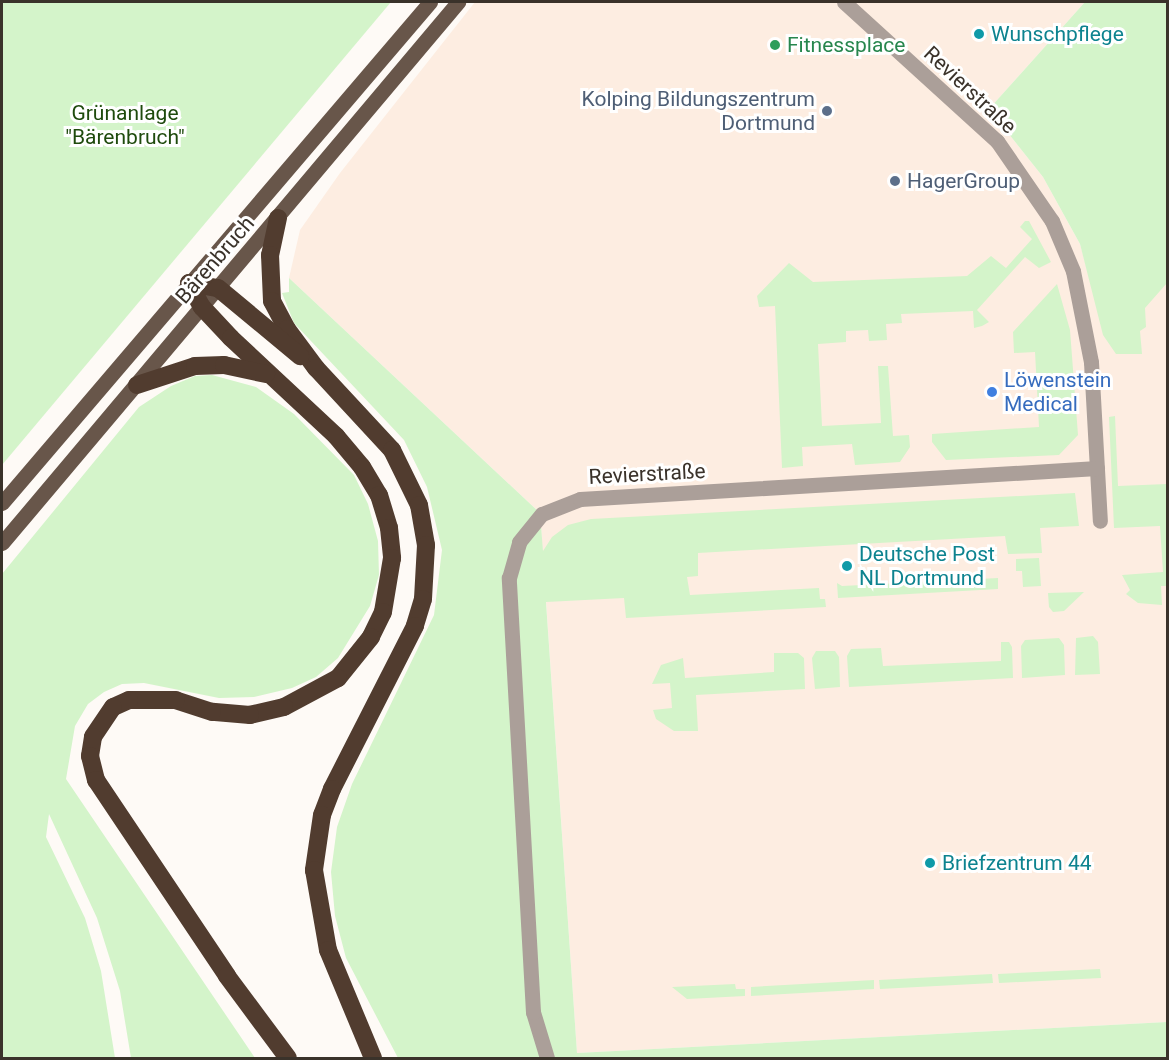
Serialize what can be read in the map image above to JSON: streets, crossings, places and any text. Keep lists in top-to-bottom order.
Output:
{
  "streets": {
    "main road": ["Bärenbruch"],
    "street": ["Revierstraße"]
  },
  "parks": ["Grünanlage \"Bärenbruch\""],
  "places": [
    "Wunschpflege",
    "Fitnessplace",
    "Kolping Bildungszentrum Dortmund",
    "HagerGroup",
    "Löwenstein Medical",
    "Deutsche Post NL Dortmund",
    "Briefzentrum 44"
  ]
}
